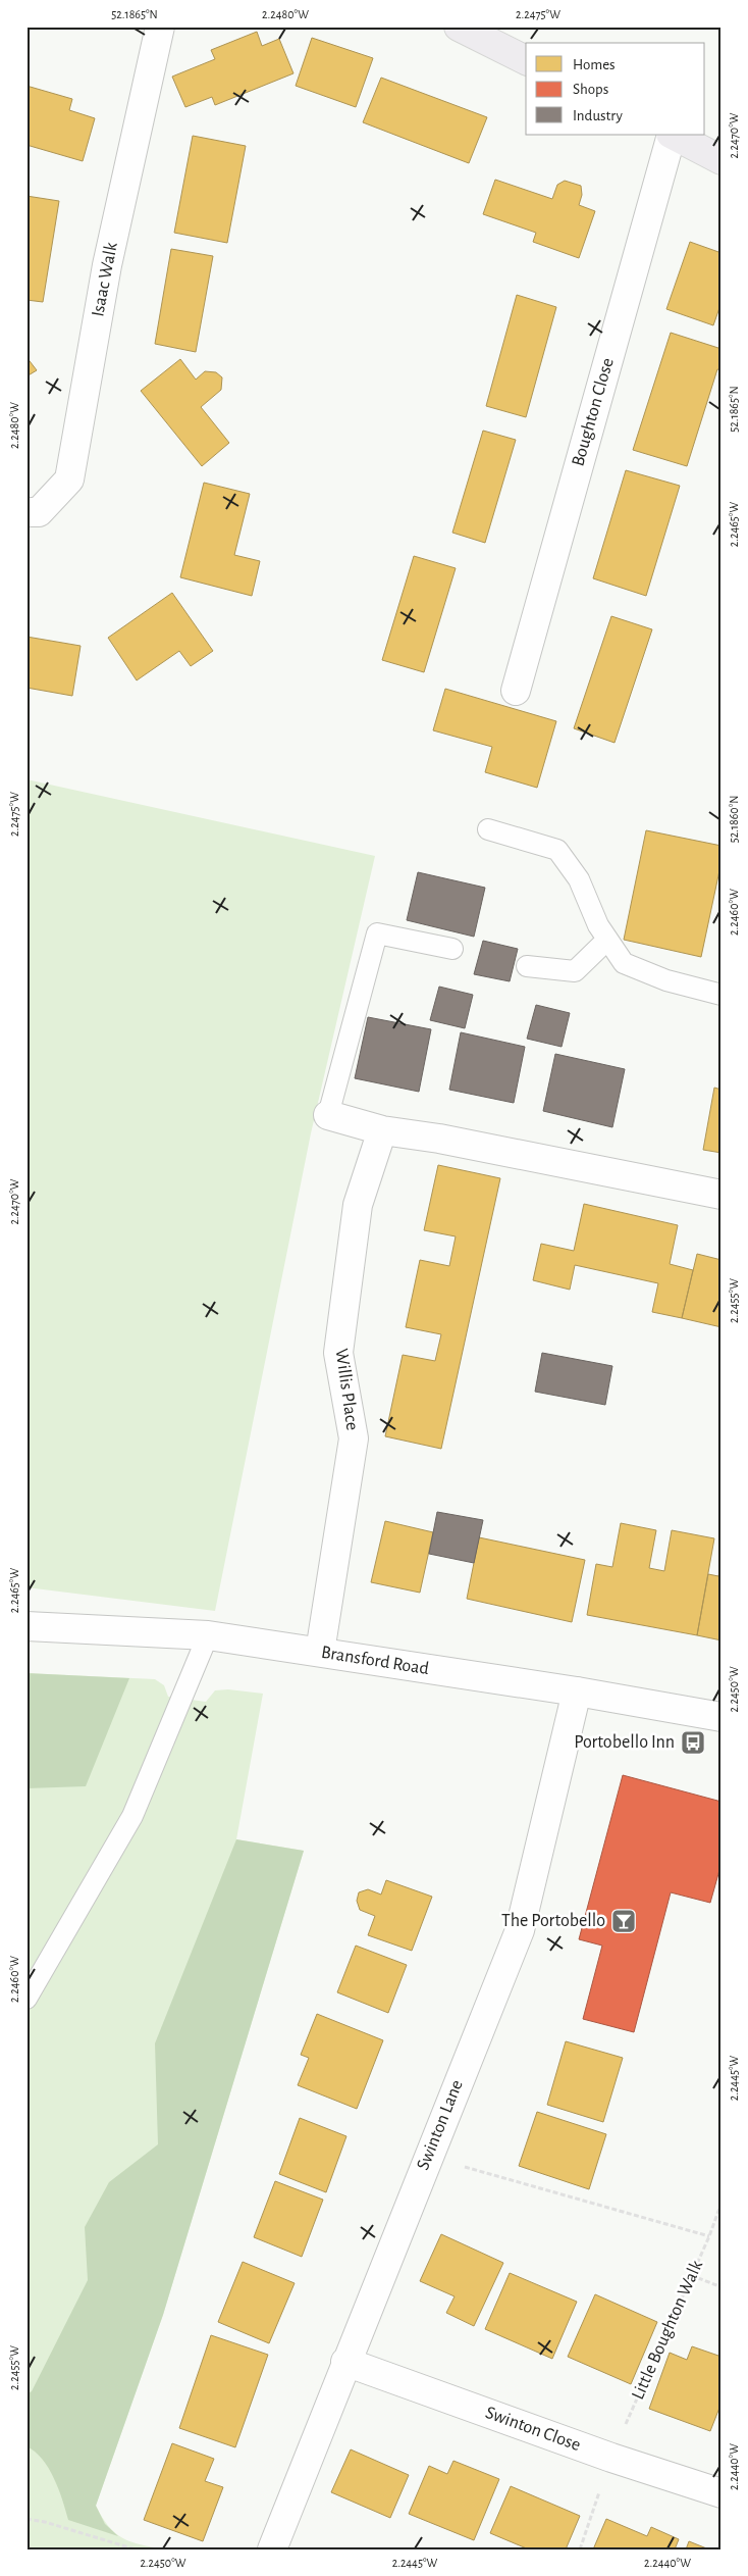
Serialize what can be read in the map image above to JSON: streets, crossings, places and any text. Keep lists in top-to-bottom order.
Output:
{
  "streets": {
    "street": [
      "Isaac Walk",
      "Boughton Close",
      "Willis Place",
      "Bransford Road",
      "Swinton Lane",
      "Swinton Close"
    ],
    "path": ["Little Boughton Walk"]
  },
  "crossings": [
    ["Willis Place", "Bransford Road"],
    ["Bransford Road", "Swinton Lane"],
    ["Swinton Lane", "Swinton Close"],
    ["Little Boughton Walk", "Swinton Close"]
  ],
  "places": {
    "bus stop": ["Portobello Inn"],
    "bar": ["The Portobello"]
  },
  "legend": ["Homes", "Shops", "Industry"],
  "coordinates": [
    "52.1865°N",
    "2.2480°W",
    "2.2475°W",
    "2.2470°W",
    "2.2465°W",
    "52.1860°N",
    "2.2460°W",
    "2.2455°W",
    "2.2450°W",
    "2.2445°W",
    "2.2440°W"
  ]
}
